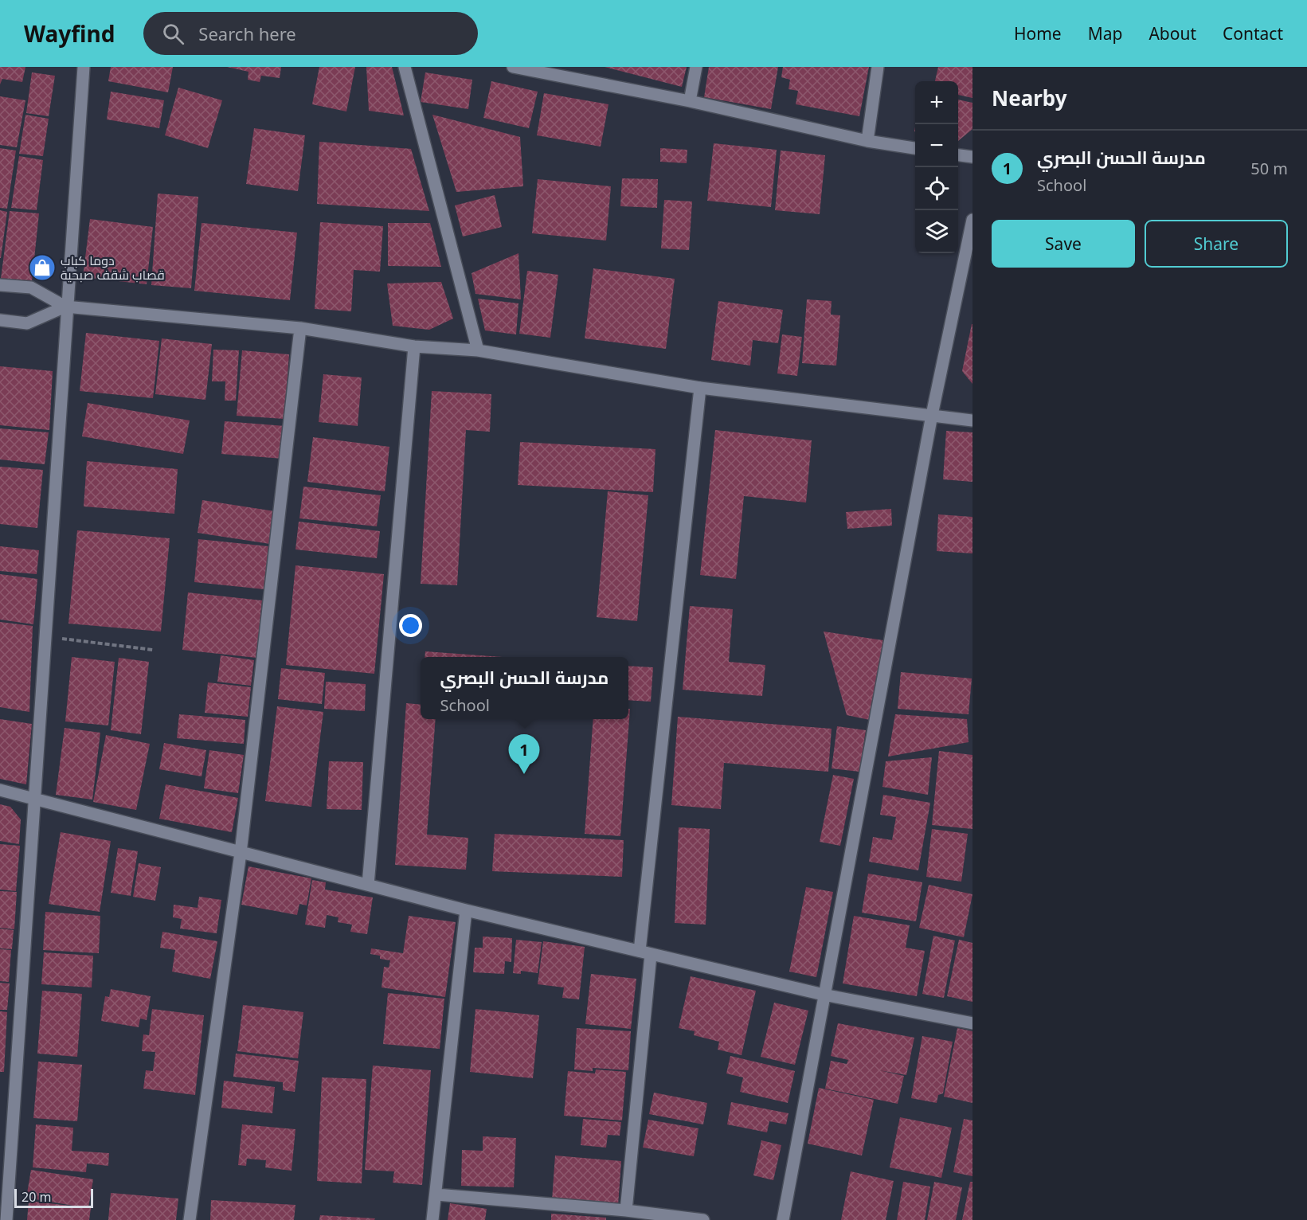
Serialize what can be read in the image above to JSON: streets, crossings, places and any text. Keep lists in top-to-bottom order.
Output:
{
  "places": {
    "shop": ["دوما كباب قصاب شقف صبحية"]
  },
  "scale_bar": "20 m",
  "page": {
    "header": "Wayfind",
    "search": "Search here",
    "nav": [
      "Home",
      "Map",
      "About",
      "Contact"
    ],
    "heading": "Nearby",
    "map_buttons": ["+", "−"],
    "list": [
      {
        "mark": "1",
        "name": "مدرسة الحسن البصري",
        "note": "School",
        "value": "50 m"
      }
    ],
    "buttons": ["Save", "Share"],
    "popup": ["مدرسة الحسن البصري", "School"],
    "pins": "1",
    "scale": "20 m"
  }
}
